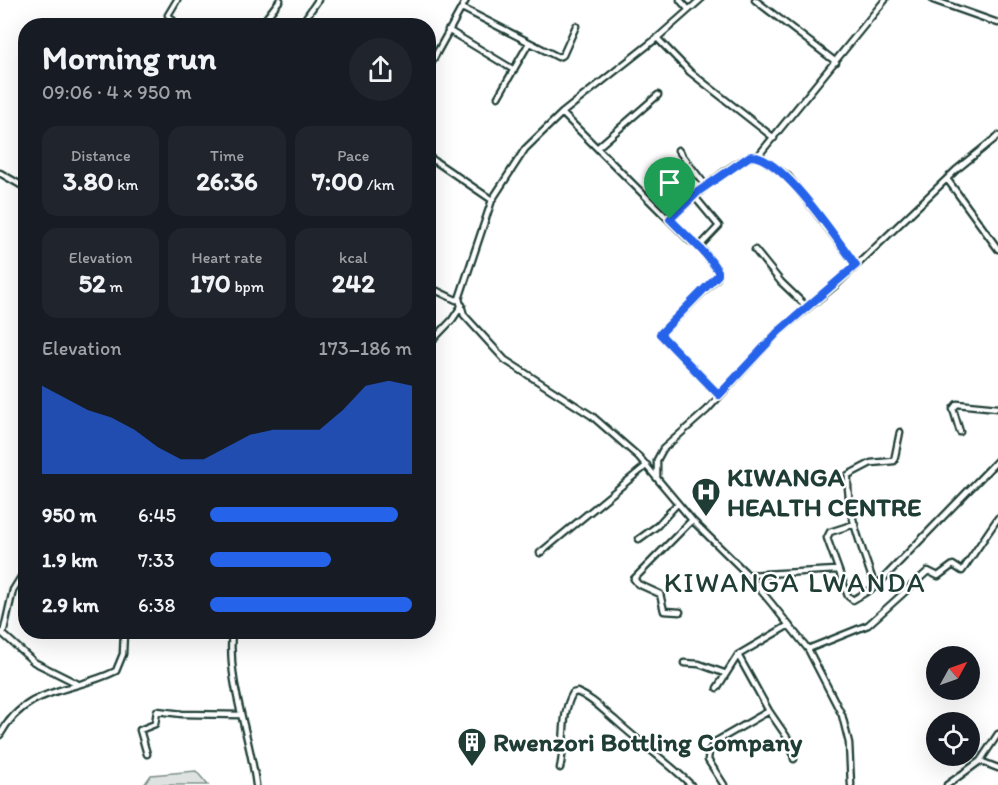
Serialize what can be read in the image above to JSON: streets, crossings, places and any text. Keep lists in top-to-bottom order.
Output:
{
  "districts": ["KIWANGA LWANDA"],
  "places": {
    "hospital": ["KIWANGA HEALTH CENTRE"],
    "building": ["Rwenzori Bottling Company"]
  },
  "north": "top right",
  "page": {
    "heading": ["Morning run", "09:06 · 4 × 950 m"],
    "stats": [
      ["Distance", "3.80 km"],
      ["Time", "26:36"],
      ["Pace", "7:00 /km"],
      ["Elevation", "52 m"],
      ["Heart rate", "170 bpm"],
      ["kcal", "242"]
    ],
    "chart": ["Elevation", "173–186 m"],
    "list": [
      {
        "name": "950 m",
        "note": "6:45"
      },
      {
        "name": "1.9 km",
        "note": "7:33"
      },
      {
        "name": "2.9 km",
        "note": "6:38"
      }
    ]
  }
}
